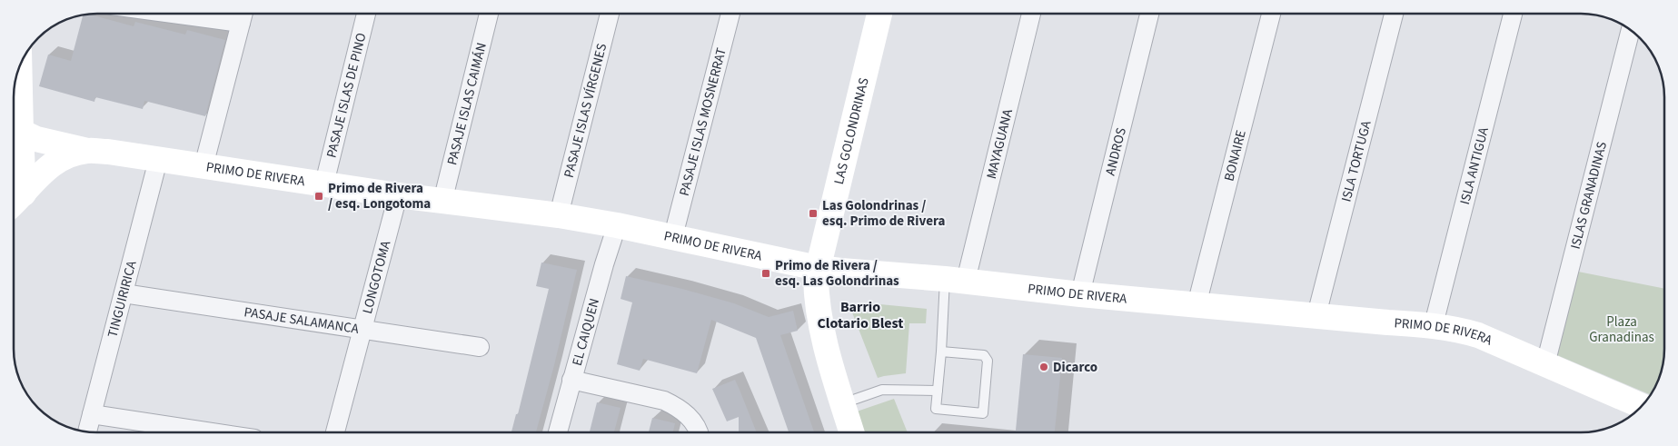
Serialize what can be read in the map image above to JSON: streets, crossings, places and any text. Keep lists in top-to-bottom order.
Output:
{
  "streets": {
    "street": [
      "PASAJE ISLAS DE PINO",
      "PASAJE ISLAS CAIMÁN",
      "PASAJE ISLAS VÍRGENES",
      "PASAJE ISLAS MOSNERRAT",
      "LAS GOLONDRINAS",
      "MAYAGUANA",
      "ANDROS",
      "BONAIRE",
      "ISLA TORTUGA",
      "ISLA ANTIGUA",
      "PRIMO DE RIVERA",
      "ISLAS GRANADINAS",
      "LONGOTOMA",
      "TINGUIRIRICA",
      "PASAJE SALAMANCA",
      "EL CAIQUEN"
    ]
  },
  "crossings": [
    ["PASAJE ISLAS DE PINO", "PRIMO DE RIVERA"],
    ["PASAJE ISLAS CAIMÁN", "PRIMO DE RIVERA"],
    ["PASAJE ISLAS VÍRGENES", "PRIMO DE RIVERA"],
    ["PASAJE ISLAS MOSNERRAT", "PRIMO DE RIVERA"],
    ["LAS GOLONDRINAS", "PRIMO DE RIVERA"],
    ["MAYAGUANA", "PRIMO DE RIVERA"],
    ["ANDROS", "PRIMO DE RIVERA"],
    ["BONAIRE", "PRIMO DE RIVERA"],
    ["ISLA TORTUGA", "PRIMO DE RIVERA"],
    ["ISLA ANTIGUA", "PRIMO DE RIVERA"],
    ["PRIMO DE RIVERA", "ISLAS GRANADINAS"],
    ["PRIMO DE RIVERA", "LONGOTOMA"],
    ["PRIMO DE RIVERA", "TINGUIRIRICA"],
    ["PRIMO DE RIVERA", "EL CAIQUEN"],
    ["LONGOTOMA", "PASAJE SALAMANCA"],
    ["TINGUIRIRICA", "PASAJE SALAMANCA"]
  ],
  "districts": ["Barrio Clotario Blest"],
  "parks": ["Plaza Granadinas"],
  "places": {
    "transit": ["Primo de Rivera / esq. Longotoma", "Las Golondrinas / esq. Primo de Rivera", "Primo de Rivera / esq. Las Golondrinas"],
    "other": ["Dicarco"]
  }
}
